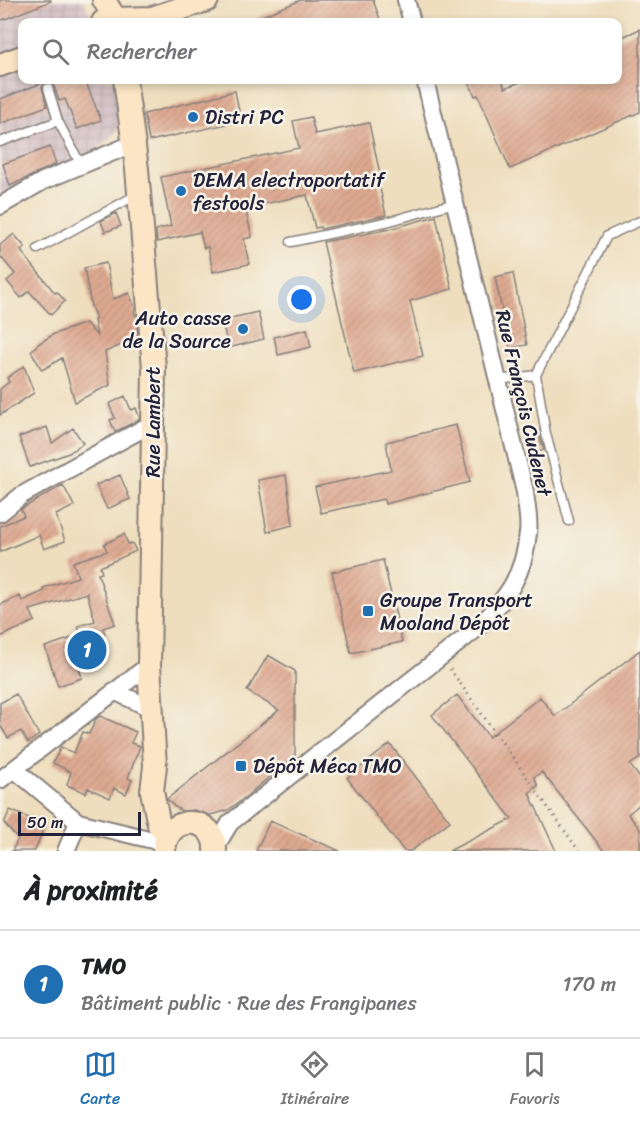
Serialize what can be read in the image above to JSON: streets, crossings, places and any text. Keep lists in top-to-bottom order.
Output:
{
  "streets": {
    "street": ["Rue François Cudenet", "Rue Lambert"]
  },
  "crossings": [
    ["Rue François Cudenet", "Rue Lambert"]
  ],
  "places": {
    "other": ["Distri PC", "DEMA electroportatif festools", "Auto casse de la Source"],
    "transit": ["Groupe Transport Mooland Dépôt", "Dépôt Méca TMO"]
  },
  "scale_bar": "50 m",
  "page": {
    "search": "Rechercher",
    "pins": "1",
    "scale": "50 m",
    "heading": "À proximité",
    "list": [
      {
        "mark": "1",
        "name": "TMO",
        "note": "Bâtiment public · Rue des Frangipanes",
        "value": "170 m"
      }
    ],
    "nav": ["Carte", "Itinéraire", "Favoris"]
  }
}
